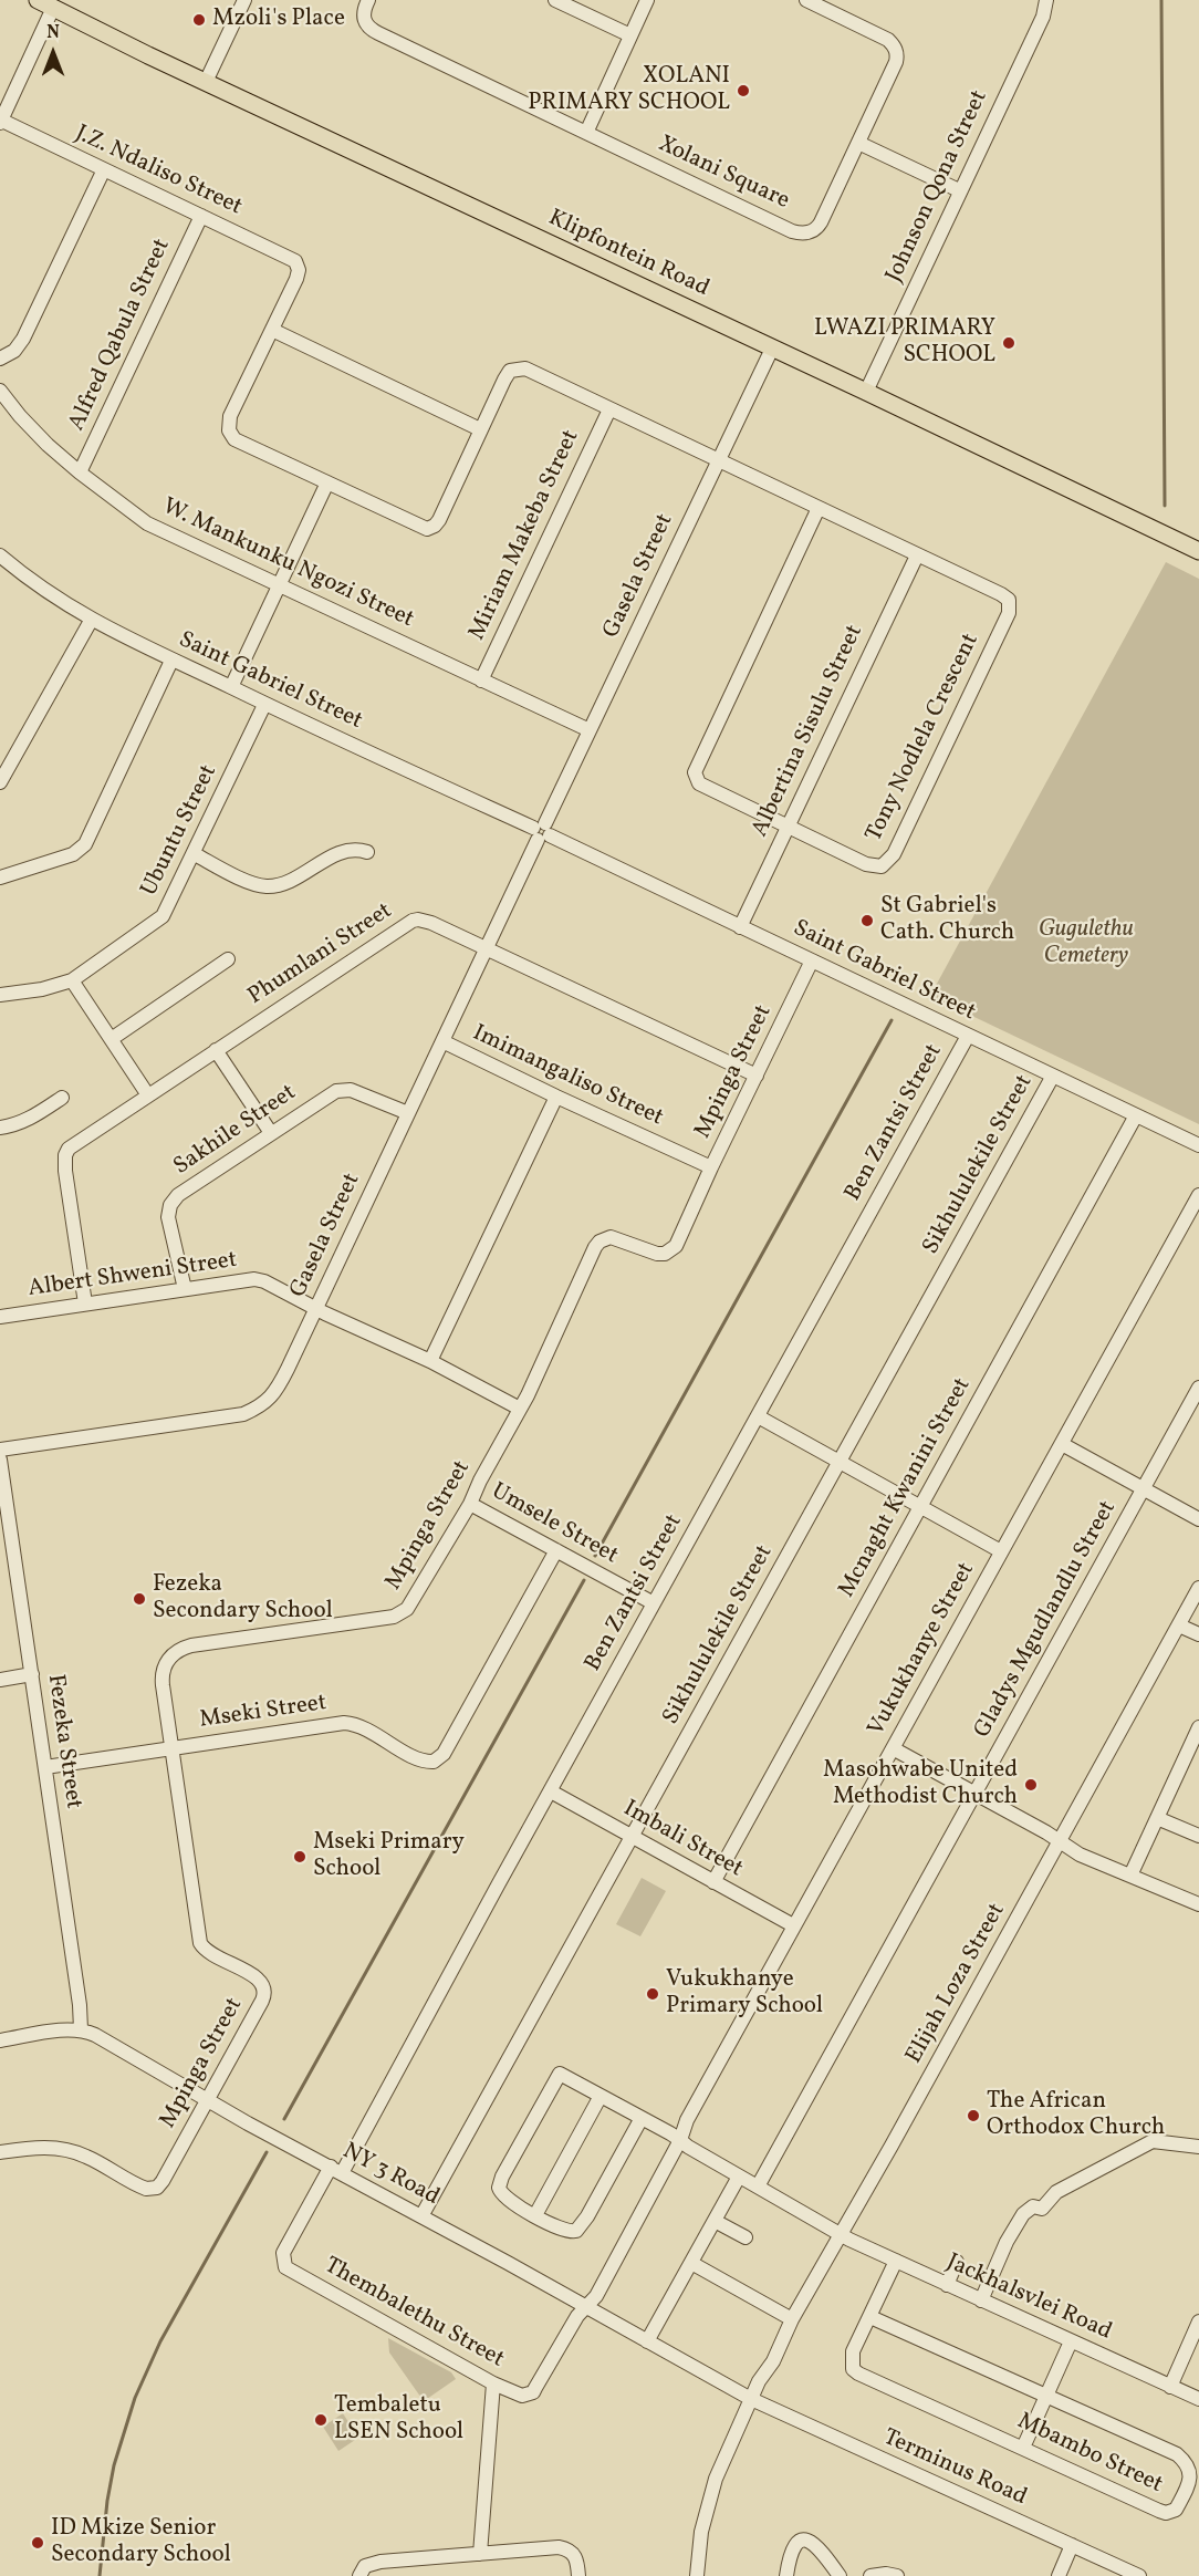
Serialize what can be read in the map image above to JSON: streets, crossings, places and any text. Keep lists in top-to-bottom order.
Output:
{
  "streets": {
    "main road": ["Klipfontein Road"],
    "street": [
      "J.Z. Ndaliso Street",
      "Xolani Square",
      "Johnson Qona Street",
      "Alfred Qabula Street",
      "Miriam Makeba Street",
      "W. Mankunku Ngozi Street",
      "Gasela Street",
      "Saint Gabriel Street",
      "Albertina Sisulu Street",
      "Tony Nodlela Crescent",
      "Ubuntu Street",
      "Phumlani Street",
      "Mpinga Street",
      "Imimangaliso Street",
      "Ben Zantsi Street",
      "Sakhile Street",
      "Sikhululekile Street",
      "Albert Shweni Street",
      "Mcnaght Kwanini Street",
      "Umsele Street",
      "Gladys Mgudlandlu Street",
      "Vukukhanye Street",
      "Mseki Street",
      "Fezeka Street",
      "Imbali Street",
      "Elijah Loza Street",
      "NY 3 Road",
      "Jackhalsvlei Road",
      "Thembalethu Street",
      "Mbambo Street",
      "Terminus Road"
    ]
  },
  "crossings": [
    ["J.Z. Ndaliso Street", "Alfred Qabula Street"],
    ["Johnson Qona Street", "Klipfontein Road"],
    ["Klipfontein Road", "Gasela Street"],
    ["Alfred Qabula Street", "W. Mankunku Ngozi Street"],
    ["Miriam Makeba Street", "W. Mankunku Ngozi Street"],
    ["W. Mankunku Ngozi Street", "Gasela Street"],
    ["Gasela Street", "Saint Gabriel Street"],
    ["Gasela Street", "Phumlani Street"],
    ["Gasela Street", "Imimangaliso Street"],
    ["Gasela Street", "Sakhile Street"],
    ["Gasela Street", "Albert Shweni Street"],
    ["Saint Gabriel Street", "Albertina Sisulu Street"],
    ["Saint Gabriel Street", "Ubuntu Street"],
    ["Saint Gabriel Street", "Mpinga Street"],
    ["Saint Gabriel Street", "Ben Zantsi Street"],
    ["Saint Gabriel Street", "Sikhululekile Street"],
    ["Saint Gabriel Street", "Mcnaght Kwanini Street"],
    ["Albertina Sisulu Street", "Tony Nodlela Crescent"],
    ["Phumlani Street", "Mpinga Street"],
    ["Phumlani Street", "Albert Shweni Street"],
    ["Mpinga Street", "Imimangaliso Street"],
    ["Mpinga Street", "Albert Shweni Street"],
    ["Mpinga Street", "Umsele Street"],
    ["Mpinga Street", "Mseki Street"],
    ["Mpinga Street", "NY 3 Road"],
    ["Ben Zantsi Street", "Umsele Street"],
    ["Ben Zantsi Street", "Imbali Street"],
    ["Ben Zantsi Street", "NY 3 Road"],
    ["Ben Zantsi Street", "Thembalethu Street"],
    ["Sakhile Street", "Albert Shweni Street"],
    ["Sikhululekile Street", "Imbali Street"],
    ["Sikhululekile Street", "NY 3 Road"],
    ["Mcnaght Kwanini Street", "Imbali Street"],
    ["Umsele Street", "Mseki Street"],
    ["Vukukhanye Street", "Imbali Street"],
    ["Vukukhanye Street", "Thembalethu Street"],
    ["Mseki Street", "Fezeka Street"],
    ["Fezeka Street", "NY 3 Road"],
    ["Elijah Loza Street", "NY 3 Road"],
    ["Elijah Loza Street", "Jackhalsvlei Road"],
    ["Elijah Loza Street", "Terminus Road"],
    ["NY 3 Road", "Thembalethu Street"],
    ["NY 3 Road", "Terminus Road"],
    ["Jackhalsvlei Road", "Mbambo Street"]
  ],
  "parks": ["Gugulethu Cemetery"],
  "places": [
    "Mzoli's Place",
    "XOLANI PRIMARY SCHOOL",
    "LWAZI PRIMARY SCHOOL",
    "St Gabriel's Cath. Church",
    "Fezeka Secondary School",
    "Masohwabe United Methodist Church",
    "Mseki Primary School",
    "Vukukhanye Primary School",
    "The African Orthodox Church",
    "Tembaletu LSEN School",
    "ID Mkize Senior Secondary School"
  ],
  "north": "top"
}
